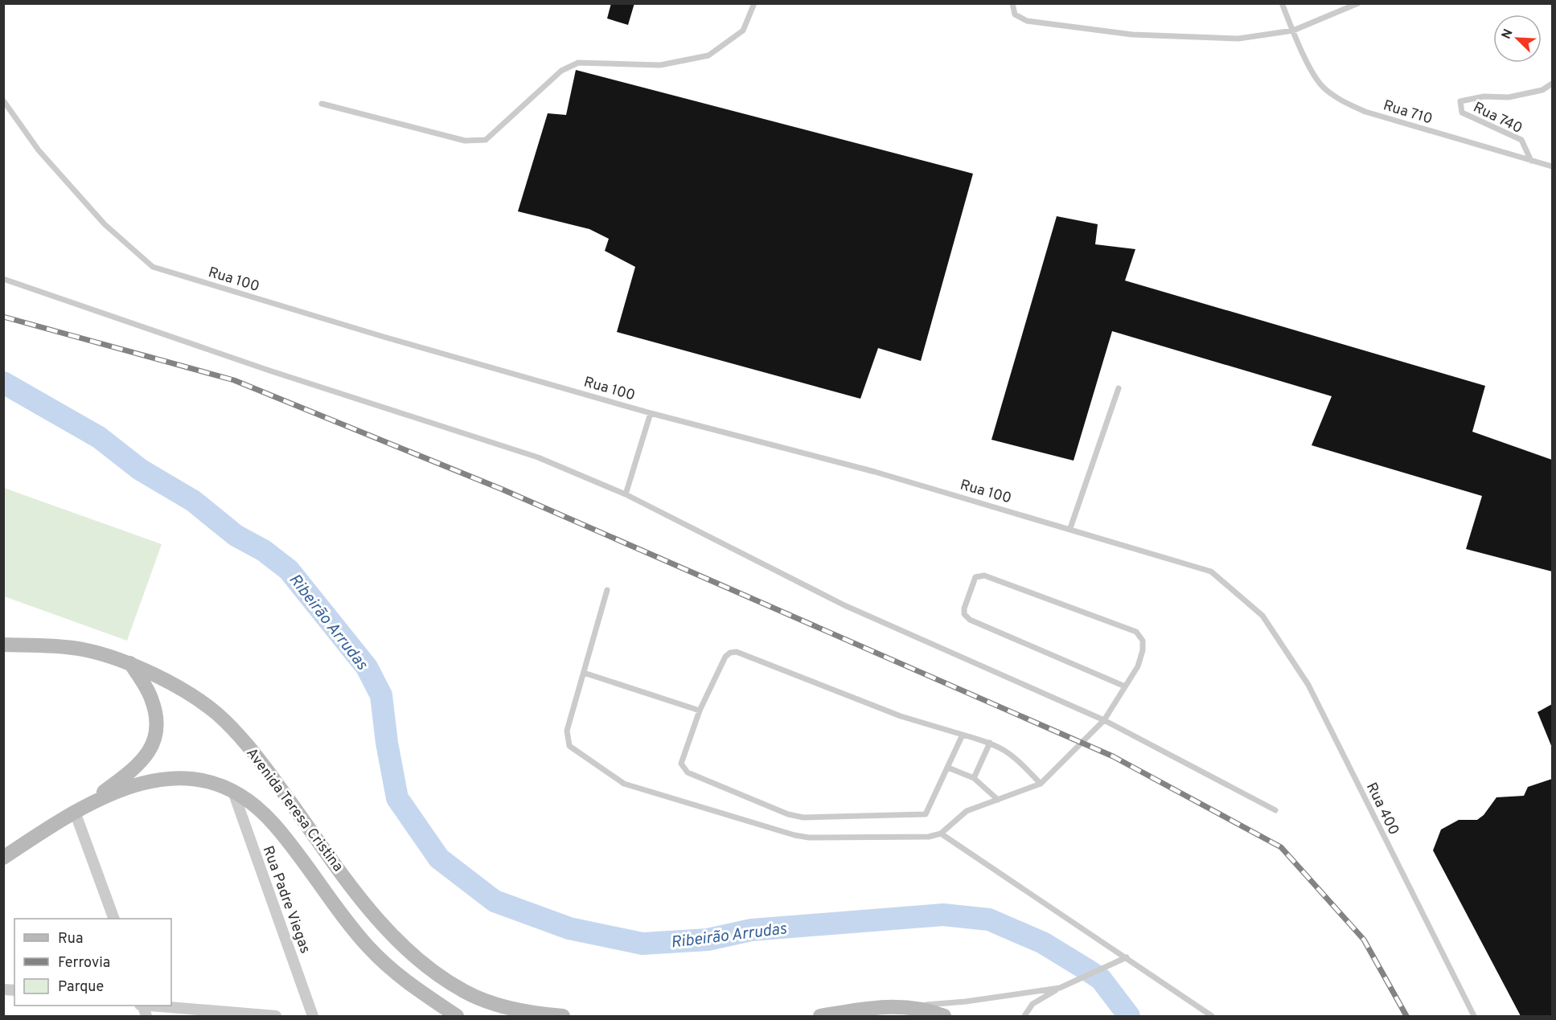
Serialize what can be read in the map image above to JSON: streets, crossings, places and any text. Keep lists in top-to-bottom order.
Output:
{
  "streets": {
    "main road": ["Avenida Teresa Cristina"],
    "street": ["Rua Padre Viegas"],
    "lane": [
      "Rua 710",
      "Rua 740",
      "Rua 100",
      "Rua 400"
    ]
  },
  "crossings": [
    ["Rua 710", "Rua 740"],
    ["Rua 100", "Rua 400"],
    ["Avenida Teresa Cristina", "Rua Padre Viegas"]
  ],
  "water": ["Ribeirão Arrudas"],
  "legend": ["Rua", "Ferrovia", "Parque"],
  "north": "top left"
}
